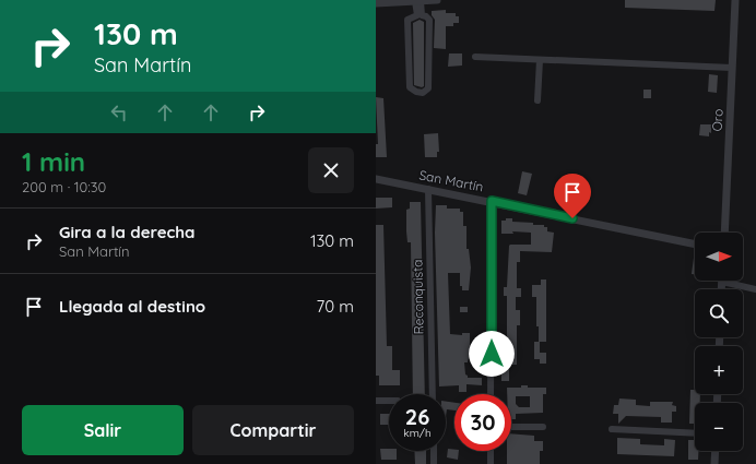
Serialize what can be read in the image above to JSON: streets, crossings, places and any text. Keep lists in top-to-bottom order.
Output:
{
  "streets": {
    "street": ["Oro", "San Martín", "Reconquista"]
  },
  "crossings": [
    ["San Martín", "Reconquista"]
  ],
  "north": "right",
  "page": {
    "turn": ["130 m", "San Martín"],
    "heading": ["1 min", "200 m · 10:30"],
    "list": [
      {
        "name": "Gira a la derecha",
        "note": "San Martín",
        "value": "130 m"
      },
      {
        "name": "Llegada al destino",
        "value": "70 m"
      }
    ],
    "map_buttons": ["+", "−"],
    "speed": "26 km/h",
    "limit": "30",
    "buttons": ["Salir", "Compartir"]
  }
}
